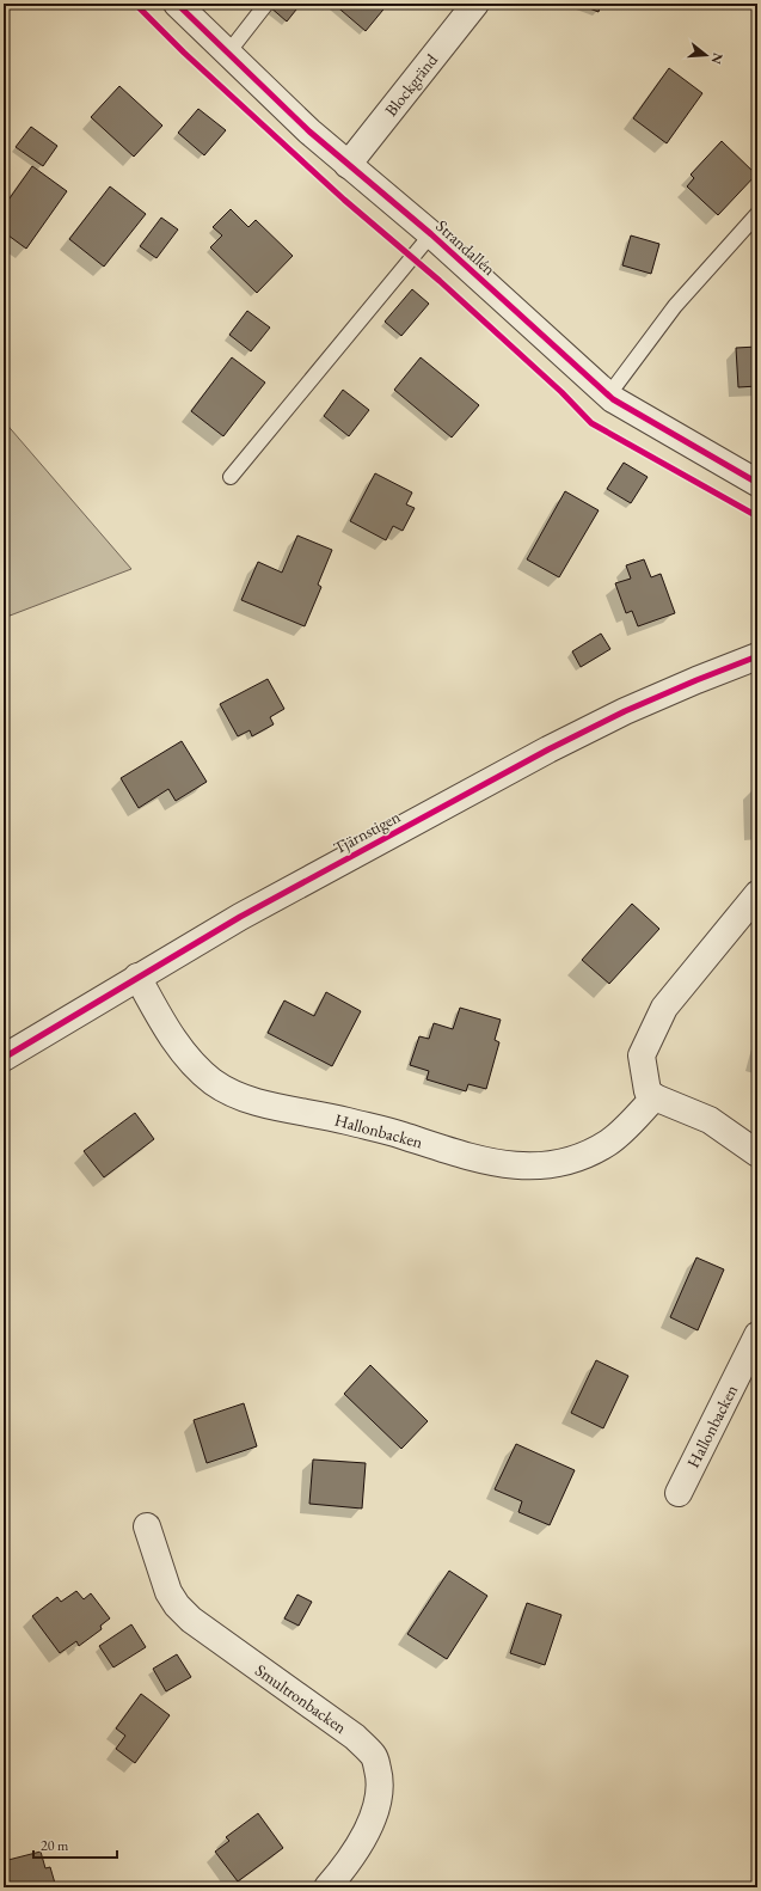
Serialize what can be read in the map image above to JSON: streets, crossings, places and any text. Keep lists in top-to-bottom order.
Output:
{
  "streets": {
    "street": [
      "Blockgränd",
      "Strandallén",
      "Tjärnstigen",
      "Hallonbacken",
      "Smultronbacken"
    ]
  },
  "crossings": [
    ["Blockgränd", "Strandallén"],
    ["Tjärnstigen", "Hallonbacken"]
  ],
  "scale_bar": "20 m",
  "north": "right"
}
